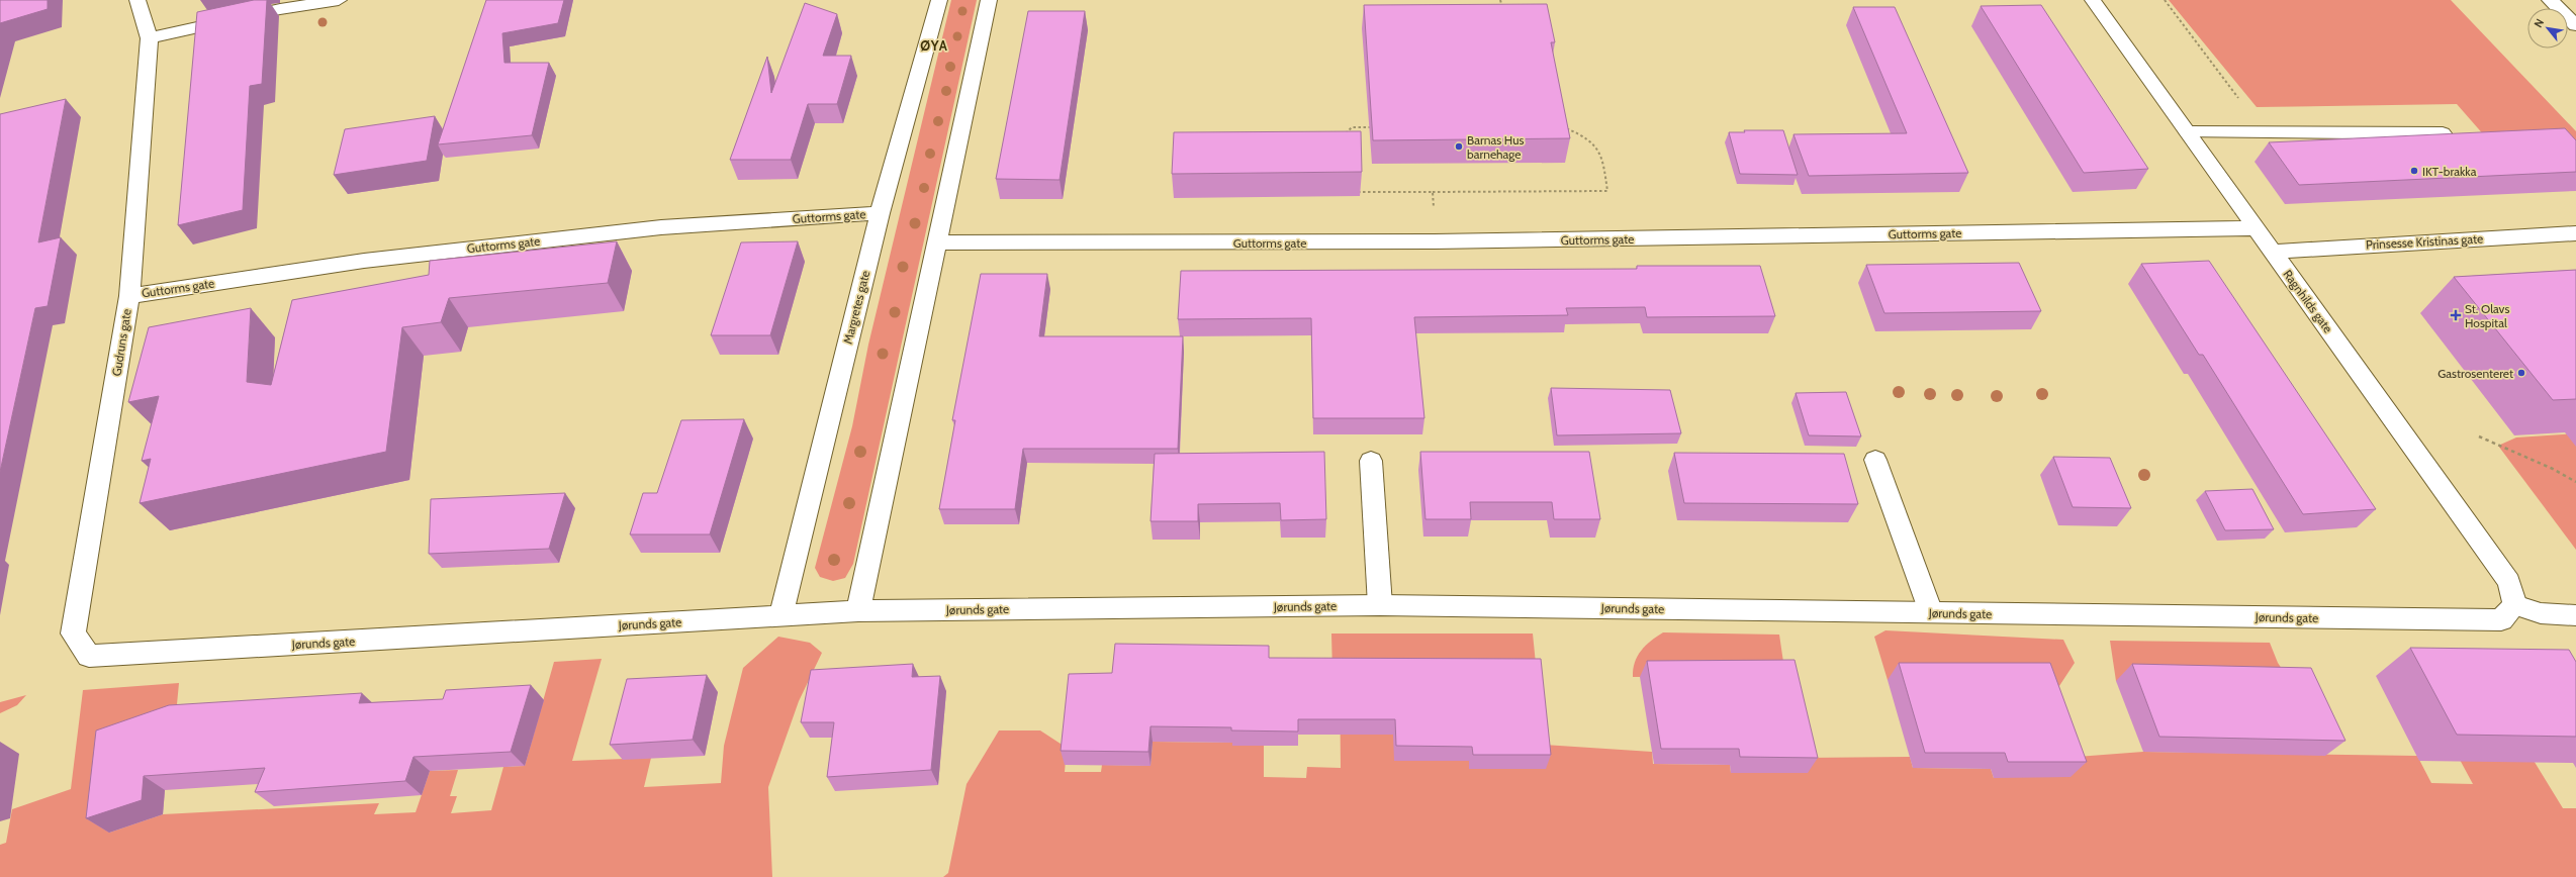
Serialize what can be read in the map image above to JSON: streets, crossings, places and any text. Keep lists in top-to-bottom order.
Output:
{
  "streets": {
    "street": [
      "Guttorms gate",
      "Prinsesse Kristinas gate",
      "Ragnhilds gate",
      "Margretes gate",
      "Gudruns gate",
      "Jørunds gate"
    ]
  },
  "crossings": [
    ["Guttorms gate", "Ragnhilds gate"],
    ["Guttorms gate", "Margretes gate"],
    ["Guttorms gate", "Gudruns gate"],
    ["Prinsesse Kristinas gate", "Ragnhilds gate"],
    ["Ragnhilds gate", "Jørunds gate"],
    ["Margretes gate", "Jørunds gate"],
    ["Gudruns gate", "Jørunds gate"]
  ],
  "districts": ["ØYA"],
  "places": {
    "other": ["Barnas Hus barnehage", "IKT-brakka", "Gastrosenteret"],
    "health": ["St. Olavs Hospital"]
  },
  "north": "top left"
}
